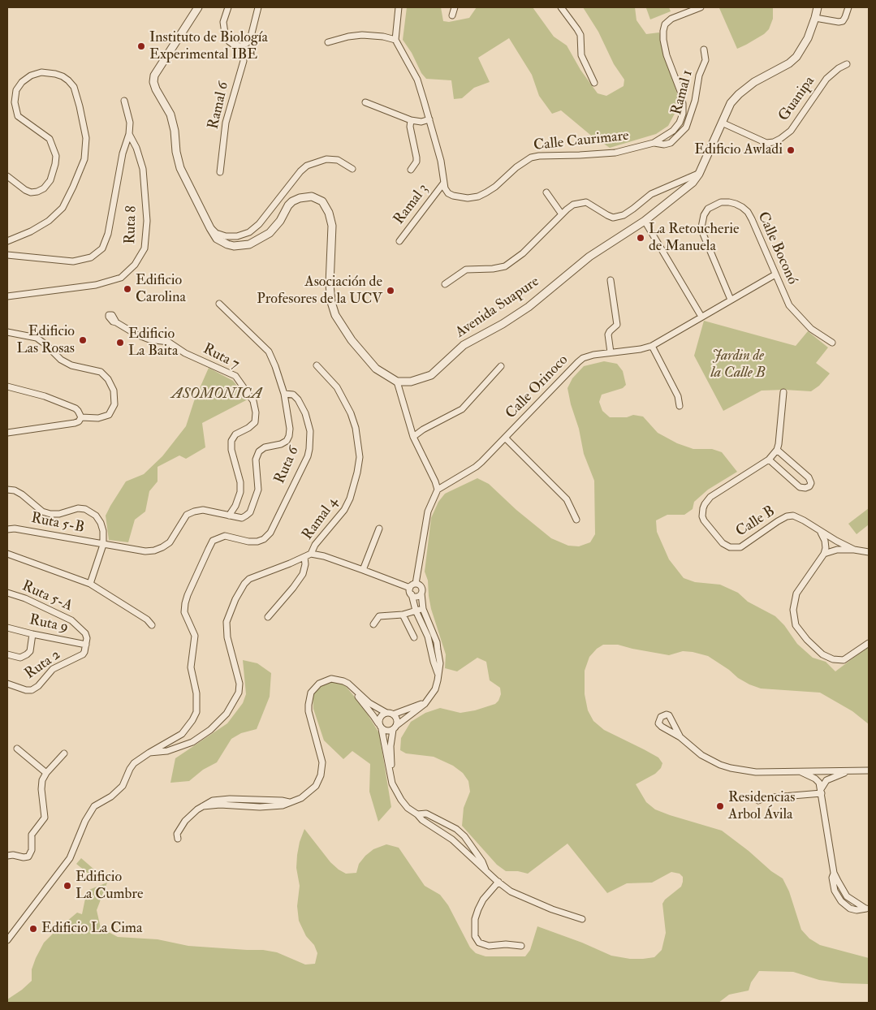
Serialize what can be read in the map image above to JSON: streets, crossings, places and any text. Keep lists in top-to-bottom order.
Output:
{
  "streets": {
    "street": [
      "Ramal 1",
      "Guanipa",
      "Ramal 6",
      "Calle Caurimare",
      "Ramal 3",
      "Ruta 8",
      "Calle Boconó",
      "Avenida Suapure",
      "Ruta 7",
      "Calle Orinoco",
      "Ruta 6",
      "Ramal 4",
      "Calle B",
      "Ruta 5-B",
      "Ruta 5-A",
      "Ruta 9",
      "Ruta 2"
    ]
  },
  "crossings": [
    ["Ramal 1", "Calle Caurimare"],
    ["Guanipa", "Avenida Suapure"],
    ["Calle Caurimare", "Ramal 3"],
    ["Calle Boconó", "Calle Orinoco"],
    ["Ruta 7", "Ruta 6"],
    ["Ruta 6", "Ruta 5-B"],
    ["Ruta 5-A", "Ruta 9"],
    ["Ruta 5-A", "Ruta 2"],
    ["Ruta 9", "Ruta 2"]
  ],
  "parks": ["Jardin de la Calle B", "ASOMONICA"],
  "places": [
    "Instituto de Biología Experimental IBE",
    "Edificio Awladi",
    "La Retoucherie de Manuela",
    "Edificio Carolina",
    "Asociación de Profesores de la UCV",
    "Edificio Las Rosas",
    "Edificio La Baita",
    "Residencias Arbol Ávila",
    "Edificio La Cumbre",
    "Edificio La Cima"
  ]
}
